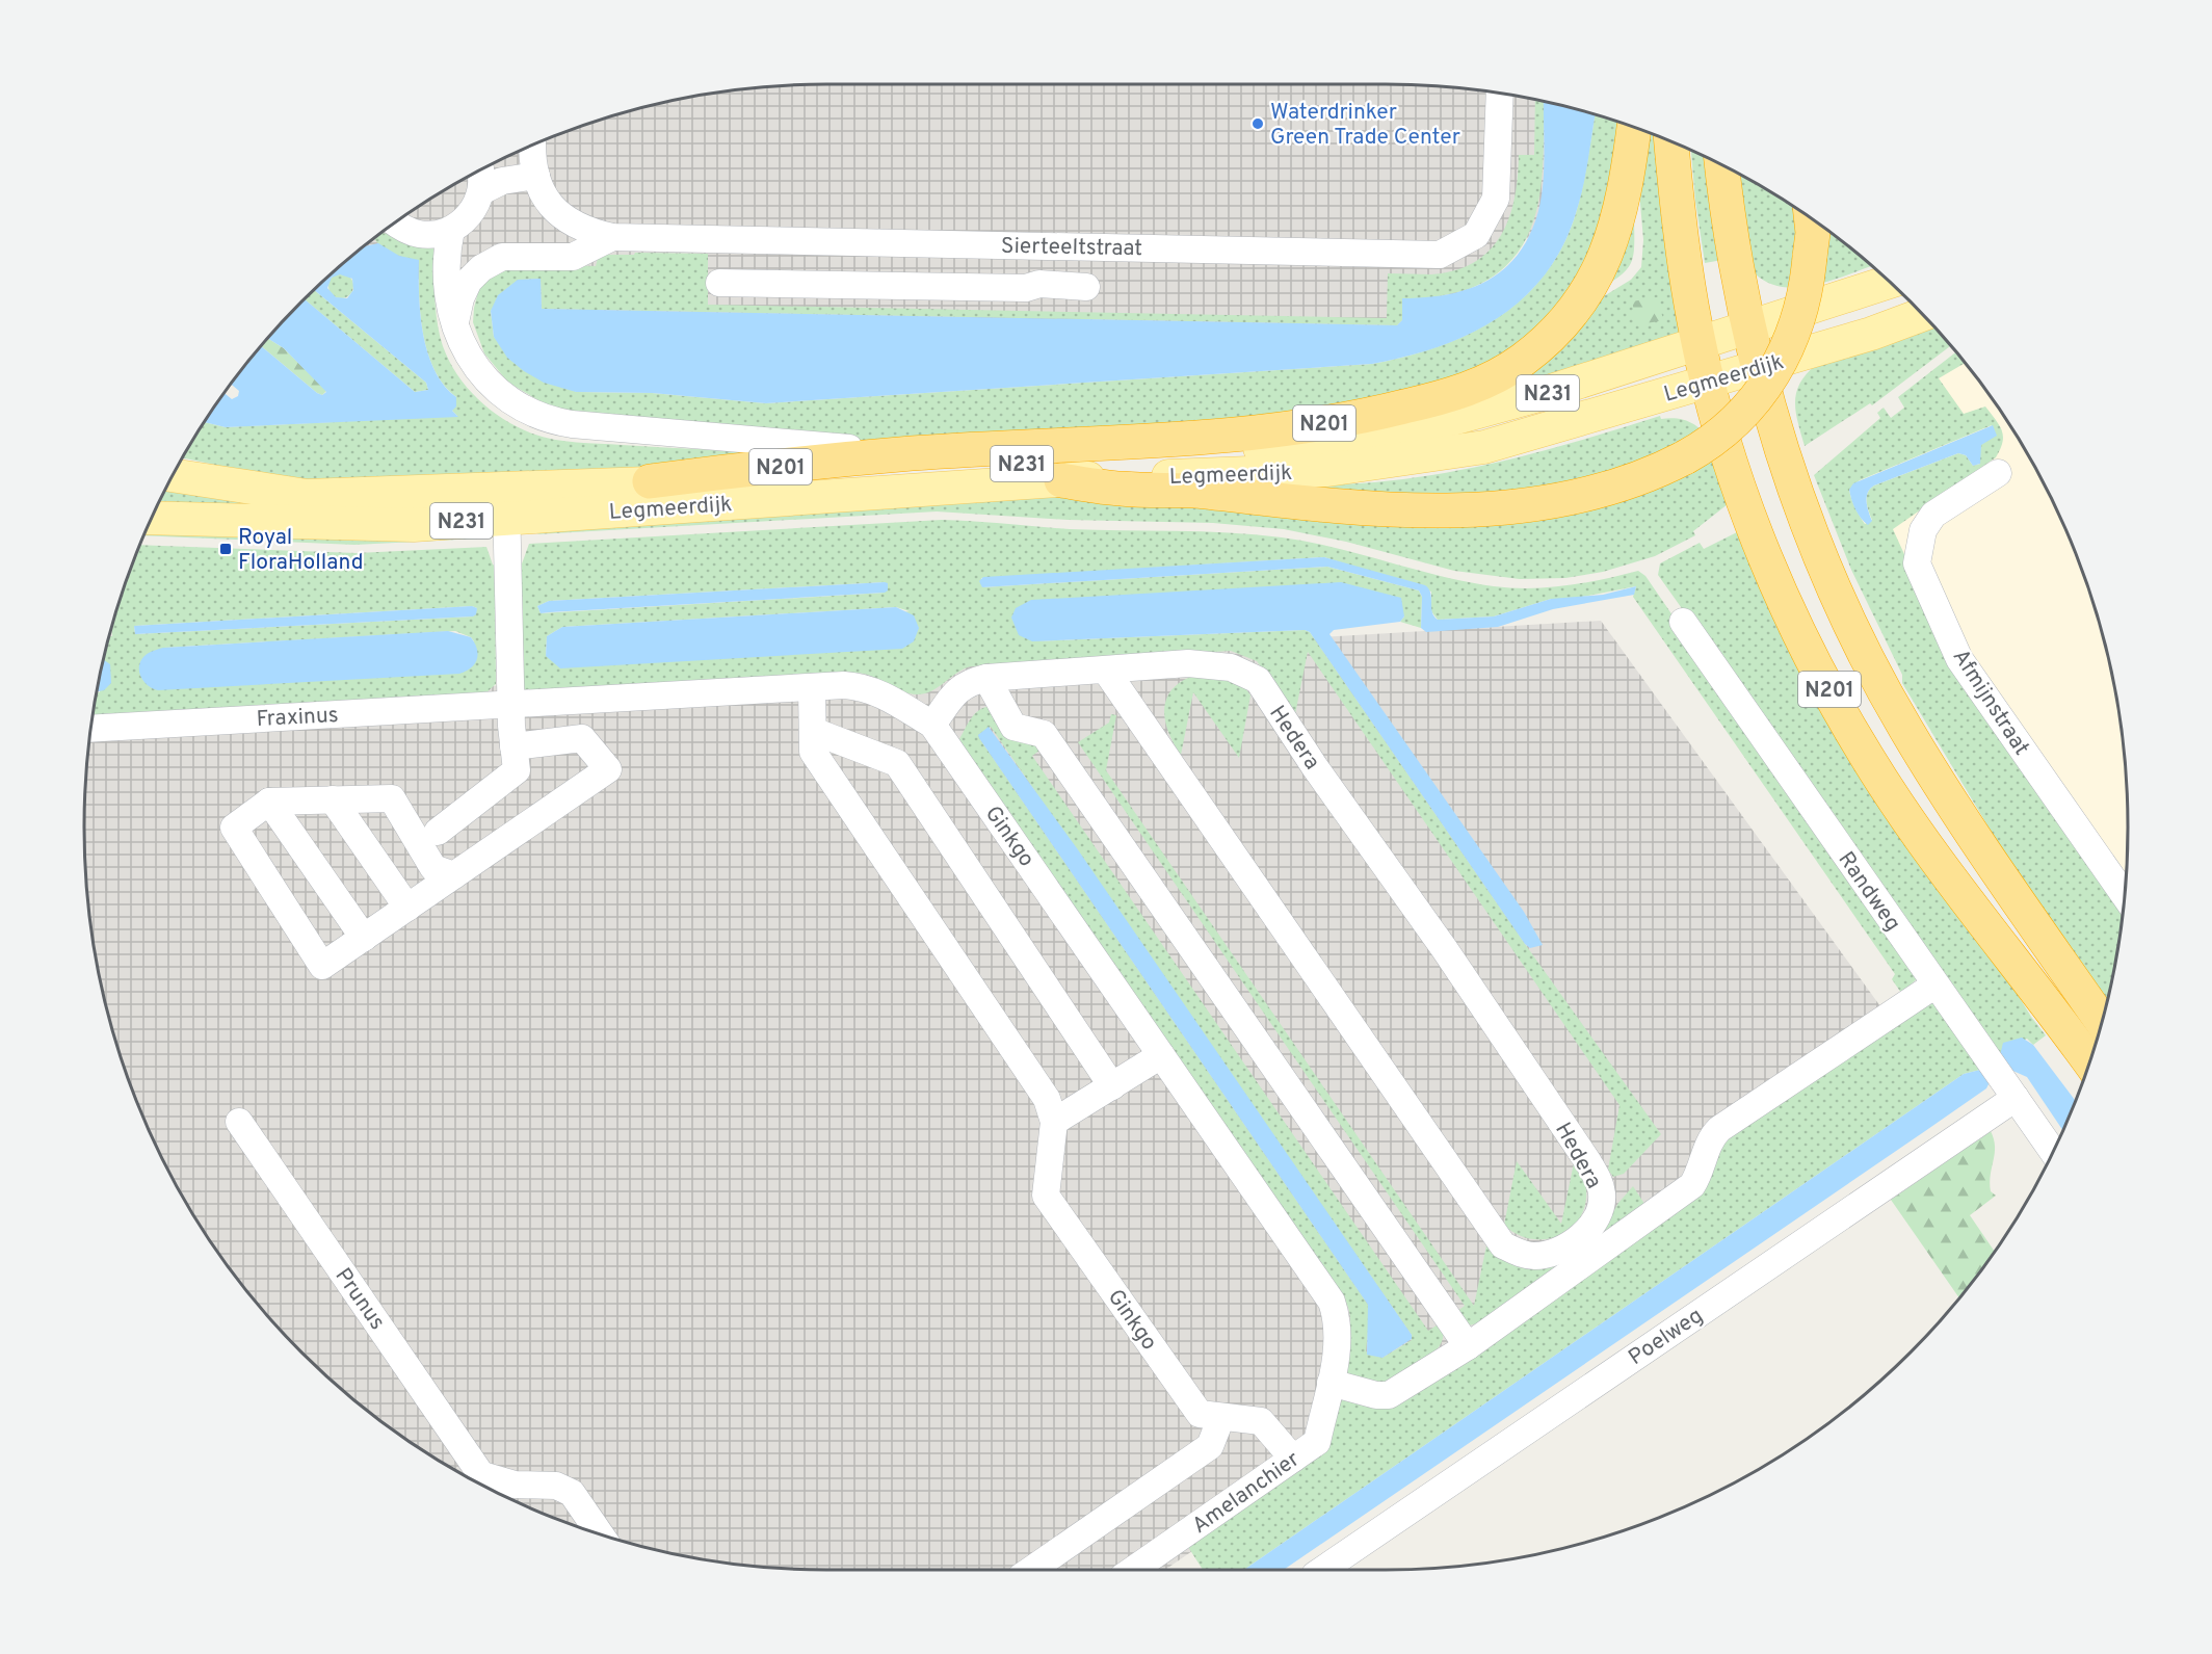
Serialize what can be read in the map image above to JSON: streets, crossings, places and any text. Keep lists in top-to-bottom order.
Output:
{
  "streets": {
    "highway": ["N231", "N201"],
    "main road": ["Legmeerdijk"],
    "street": [
      "Sierteeltstraat",
      "Afmijnstraat",
      "Fraxinus",
      "Hedera",
      "Ginkgo",
      "Randweg",
      "Prunus",
      "Poelweg",
      "Amelanchier"
    ]
  },
  "crossings": [
    ["Legmeerdijk", "N231"],
    ["Legmeerdijk", "N201"],
    ["Fraxinus", "Ginkgo"],
    ["Hedera", "Ginkgo"],
    ["Ginkgo", "Amelanchier"],
    ["Randweg", "Poelweg"]
  ],
  "places": {
    "other": ["Waterdrinker Green Trade Center"],
    "transit": ["Royal FloraHolland"]
  }
}
